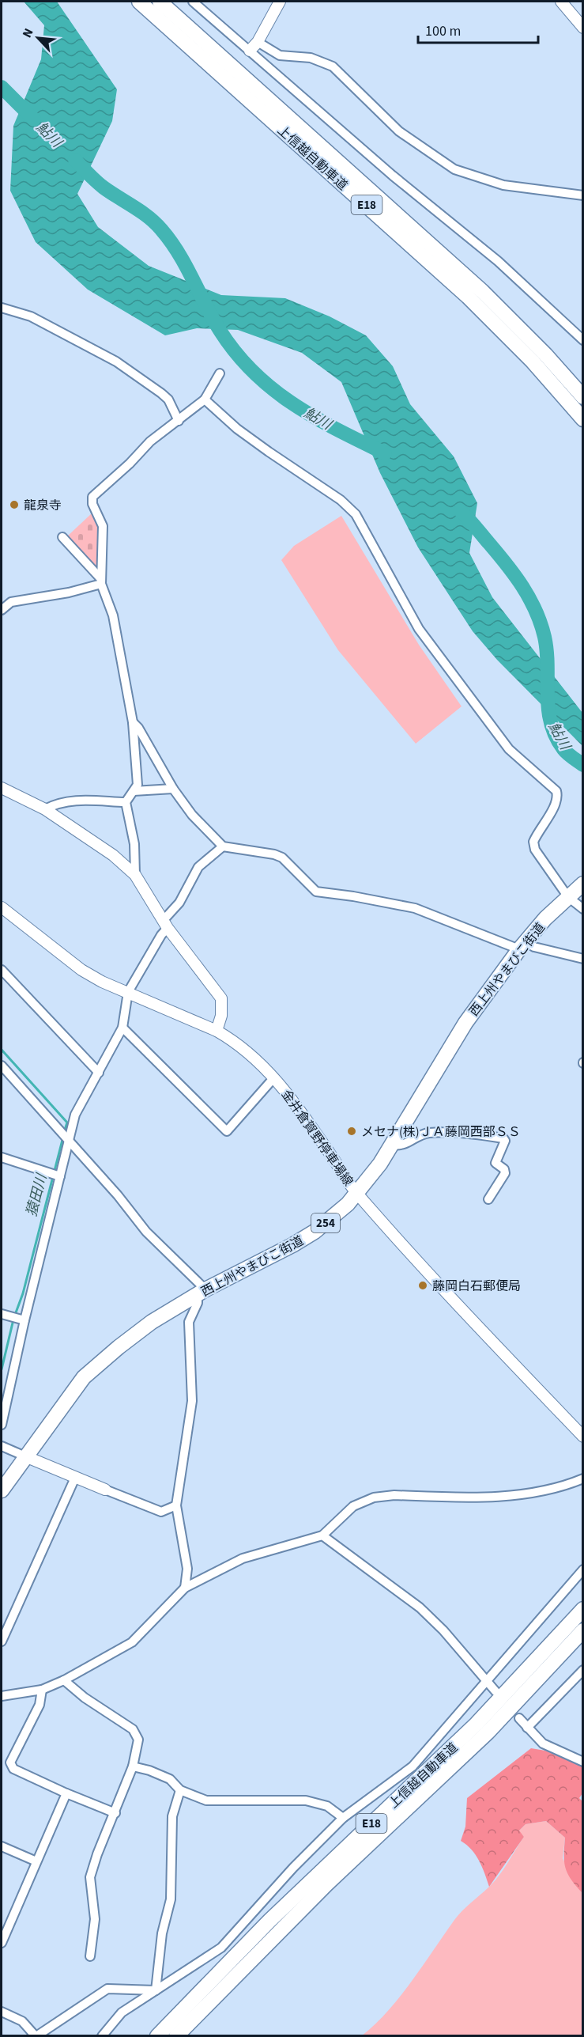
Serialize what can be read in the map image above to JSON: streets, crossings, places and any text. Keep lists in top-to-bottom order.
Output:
{
  "streets": {
    "highway": [
      "上信越自動車道",
      "E18",
      "西上州やまびこ街道",
      "254"
    ],
    "main road": ["金井倉賀野停車場線"]
  },
  "crossings": [
    ["西上州やまびこ街道", "金井倉賀野停車場線"]
  ],
  "water": ["鮎川", "猿田川"],
  "places": ["龍泉寺", "メセナ(株)ＪＡ藤岡西部ＳＳ", "藤岡白石郵便局"],
  "scale_bar": "100 m",
  "north": "top left"
}
